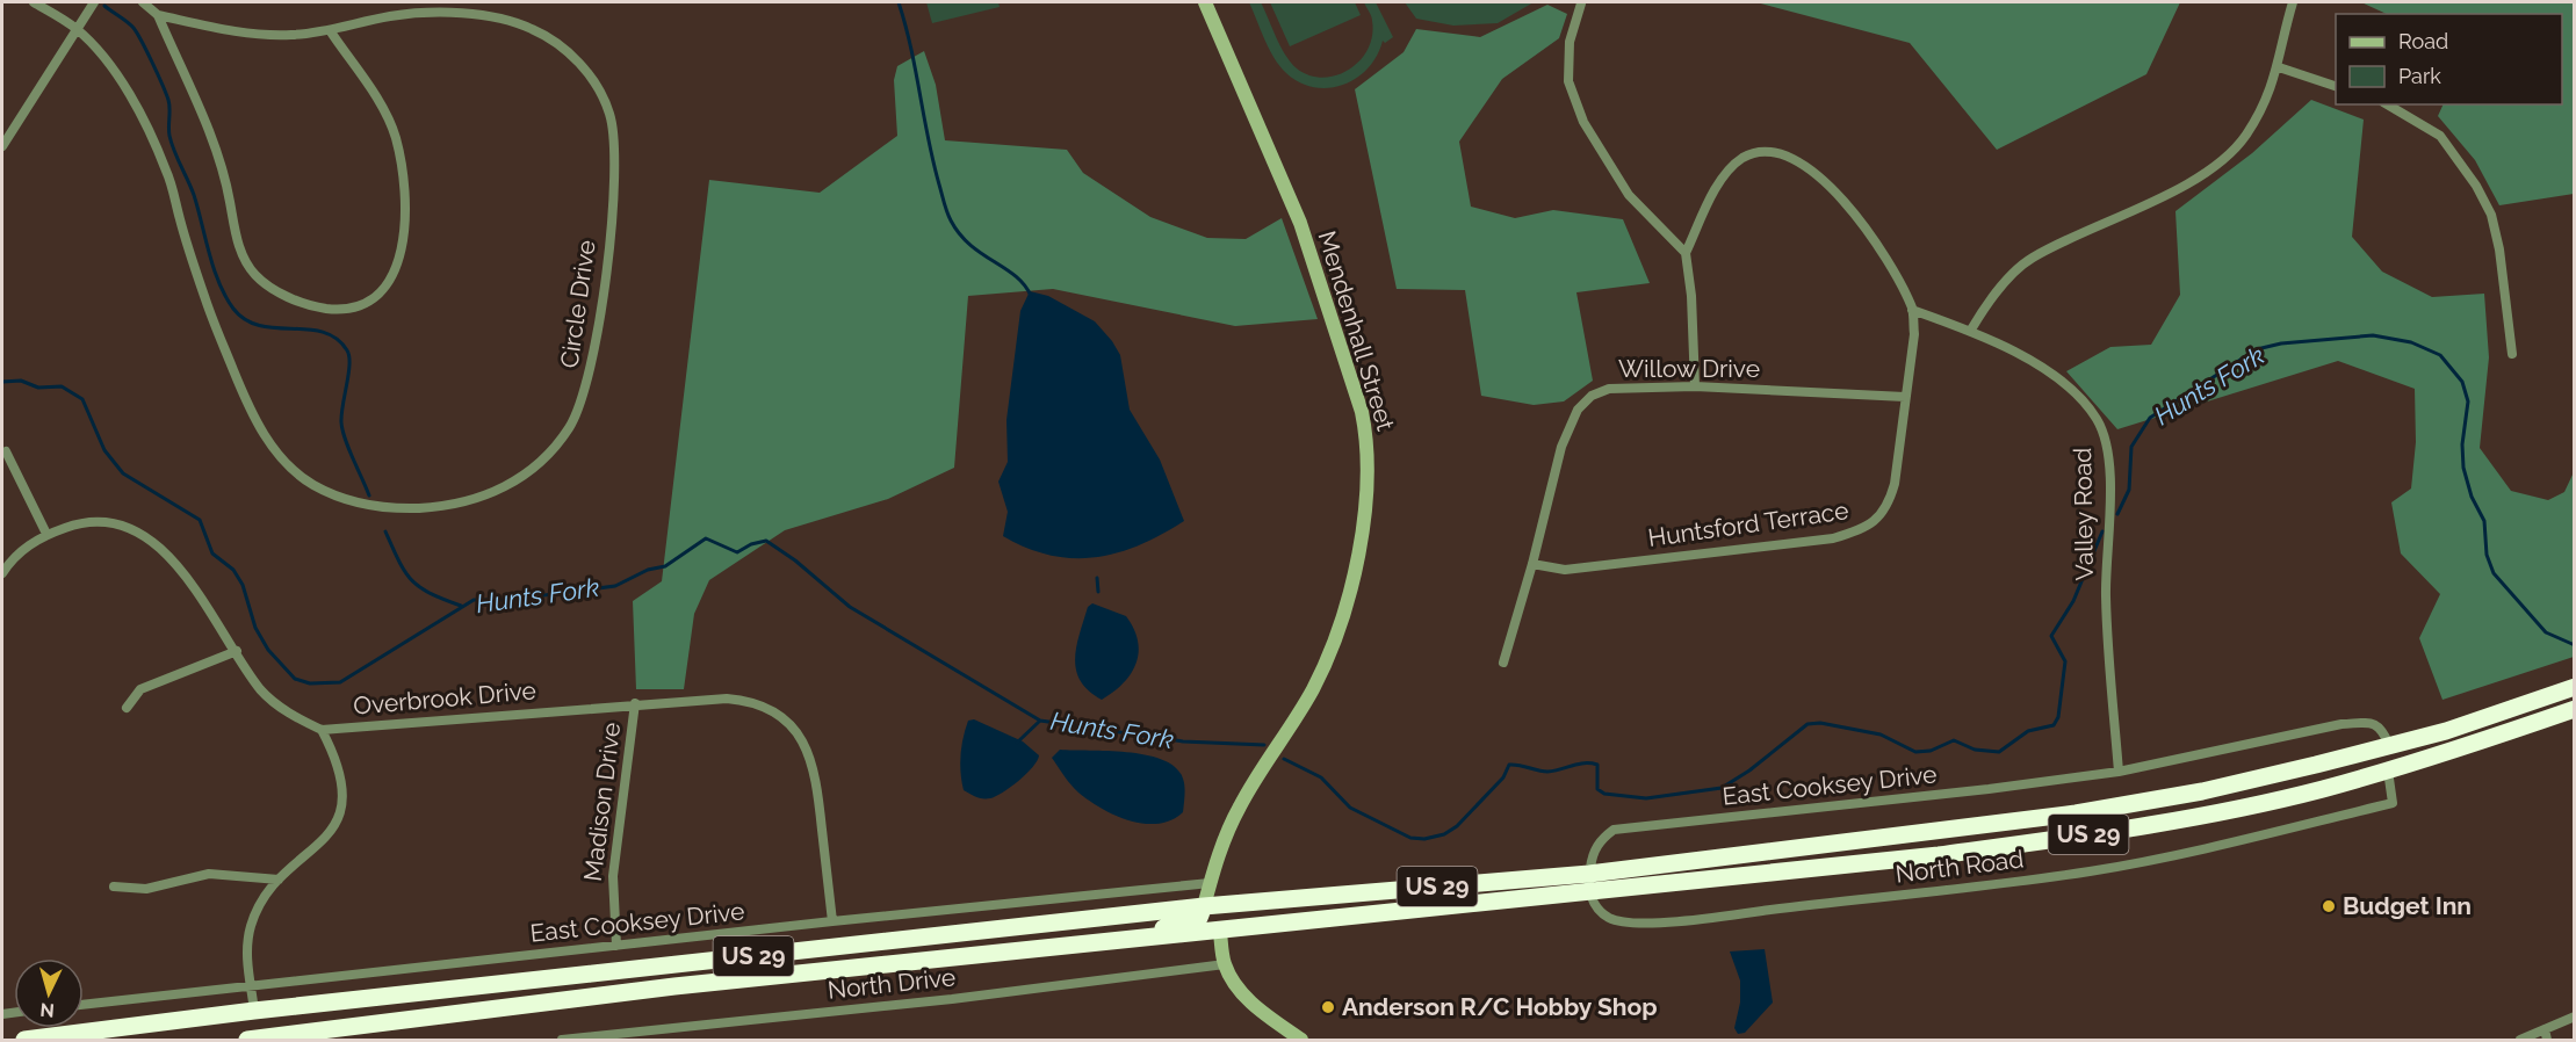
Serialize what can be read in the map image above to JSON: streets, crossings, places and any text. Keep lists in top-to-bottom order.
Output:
{
  "streets": {
    "highway": ["US 29"],
    "street": [
      "Circle Drive",
      "Mendenhall Street",
      "Willow Drive",
      "Valley Road",
      "Huntsford Terrace",
      "Overbrook Drive",
      "East Cooksey Drive",
      "Madison Drive",
      "North Road",
      "North Drive"
    ]
  },
  "crossings": [
    ["Mendenhall Street", "East Cooksey Drive"],
    ["Mendenhall Street", "US 29"],
    ["Willow Drive", "Huntsford Terrace"],
    ["Valley Road", "Huntsford Terrace"],
    ["Valley Road", "East Cooksey Drive"],
    ["Overbrook Drive", "East Cooksey Drive"],
    ["Overbrook Drive", "Madison Drive"],
    ["East Cooksey Drive", "Madison Drive"],
    ["East Cooksey Drive", "US 29"],
    ["East Cooksey Drive", "North Road"],
    ["US 29", "North Road"]
  ],
  "water": ["Hunts Fork"],
  "places": ["Budget Inn", "Anderson R/C Hobby Shop"],
  "legend": ["Road", "Park"],
  "north": "bottom"
}
